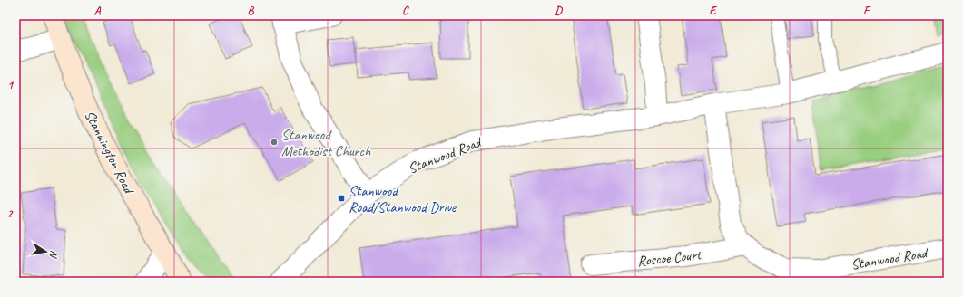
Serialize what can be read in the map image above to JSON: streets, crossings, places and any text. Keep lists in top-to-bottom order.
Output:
{
  "streets": {
    "main road": ["Stannington Road"],
    "street": ["Stanwood Road", "Roscoe Court"]
  },
  "crossings": [
    ["Stanwood Road", "Roscoe Court"]
  ],
  "places": {
    "other": ["Stanwood Methodist Church"],
    "transit": ["Stanwood Road/Stanwood Drive"]
  },
  "north": "right",
  "grid": {
    "columns": [
      "A",
      "B",
      "C",
      "D",
      "E",
      "F"
    ],
    "rows": ["1", "2"]
  }
}
